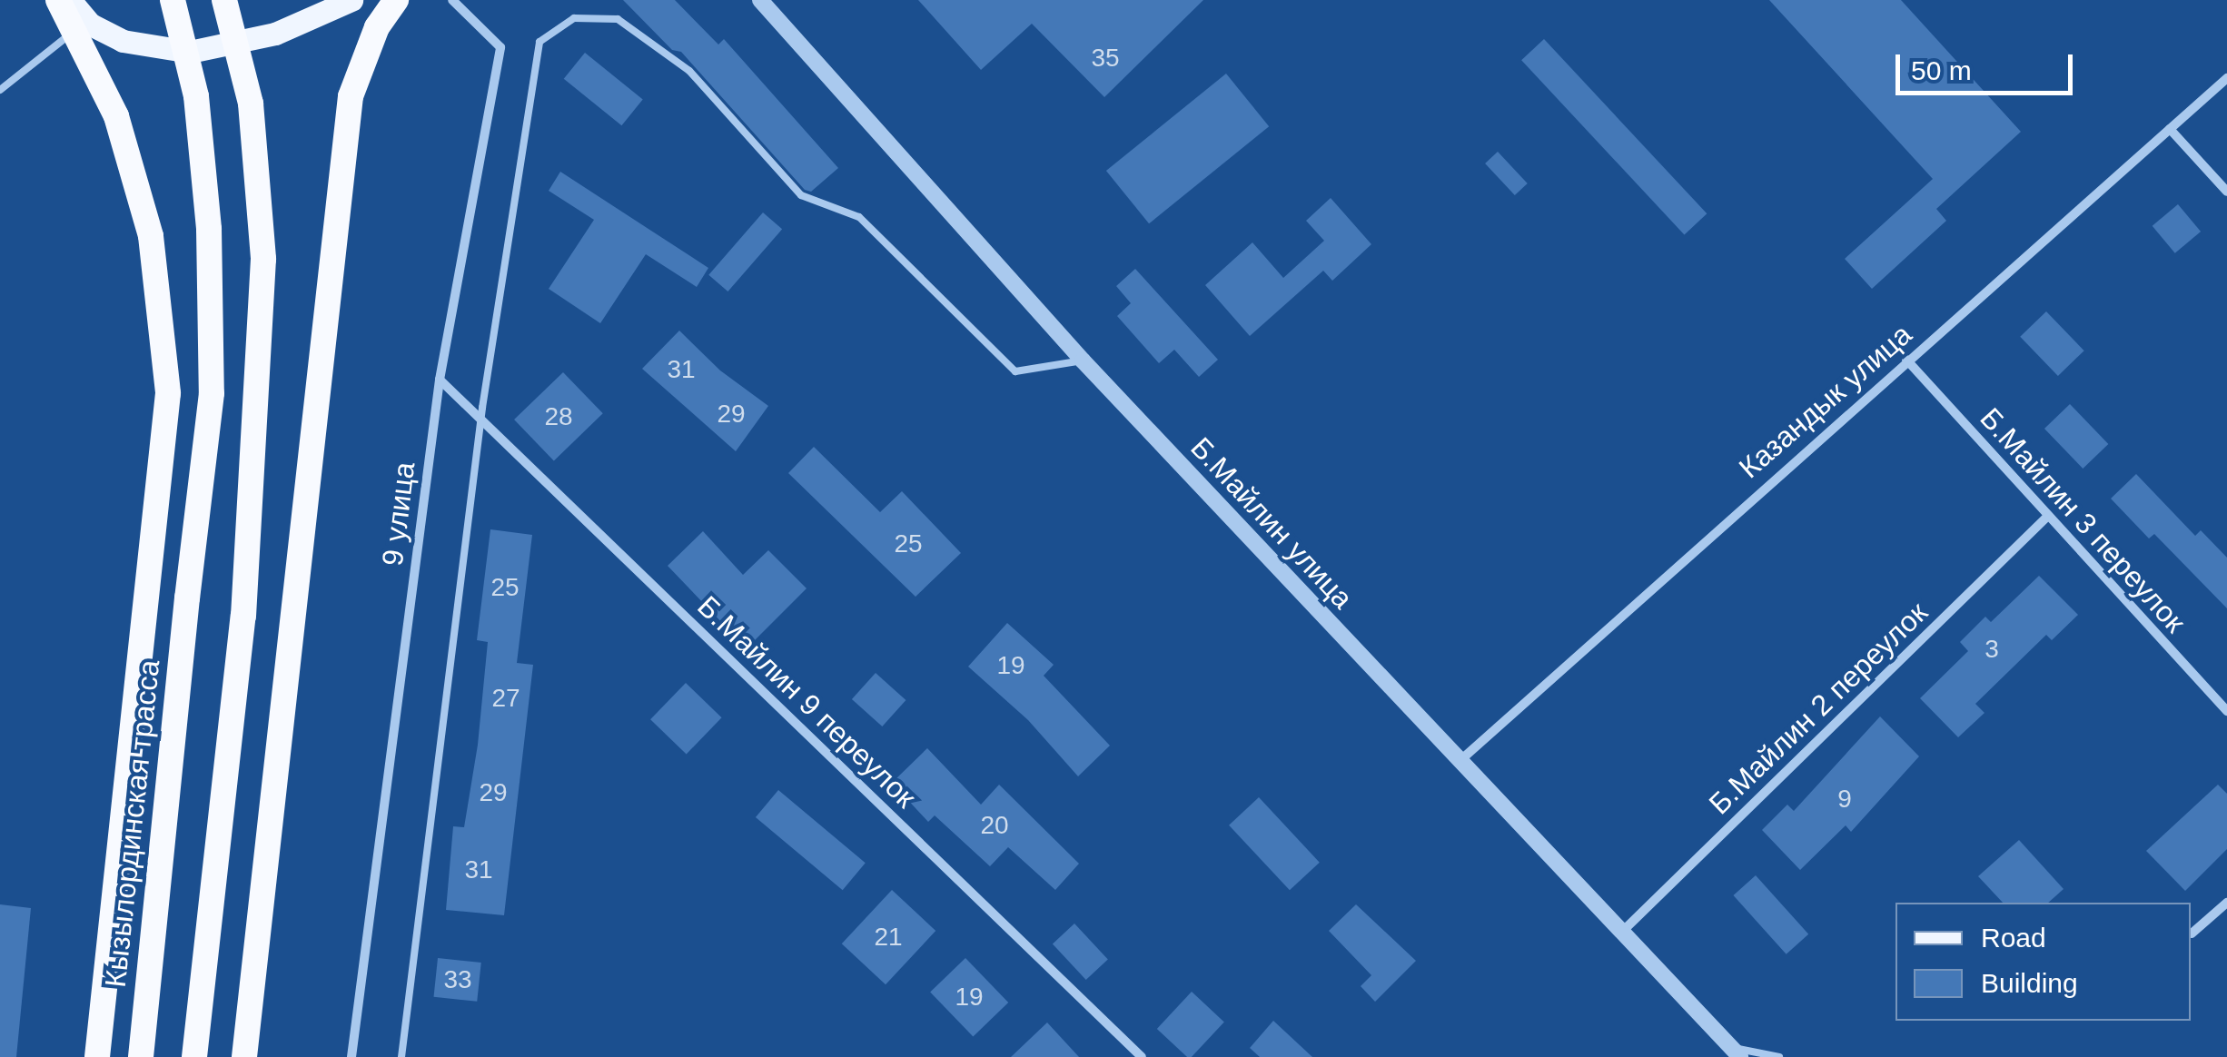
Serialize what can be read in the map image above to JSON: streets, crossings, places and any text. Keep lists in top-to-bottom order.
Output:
{
  "streets": {
    "highway": ["Кызылординская трасса"],
    "street": [
      "Казандык улица",
      "9 улица",
      "Б.Майлин 3 переулок",
      "Б.Майлин улица",
      "Б.Майлин 9 переулок",
      "Б.Майлин 2 переулок"
    ]
  },
  "crossings": [
    ["Казандык улица", "Б.Майлин 3 переулок"],
    ["Казандык улица", "Б.Майлин улица"],
    ["9 улица", "Б.Майлин 9 переулок"],
    ["Б.Майлин 3 переулок", "Б.Майлин 2 переулок"],
    ["Б.Майлин улица", "Б.Майлин 2 переулок"]
  ],
  "house_numbers": [
    "35",
    "31",
    "29",
    "28",
    "25",
    "25",
    "3",
    "19",
    "27",
    "29",
    "9",
    "20",
    "31",
    "21",
    "33",
    "19"
  ],
  "legend": ["Road", "Building"],
  "scale_bar": "50 m"
}
